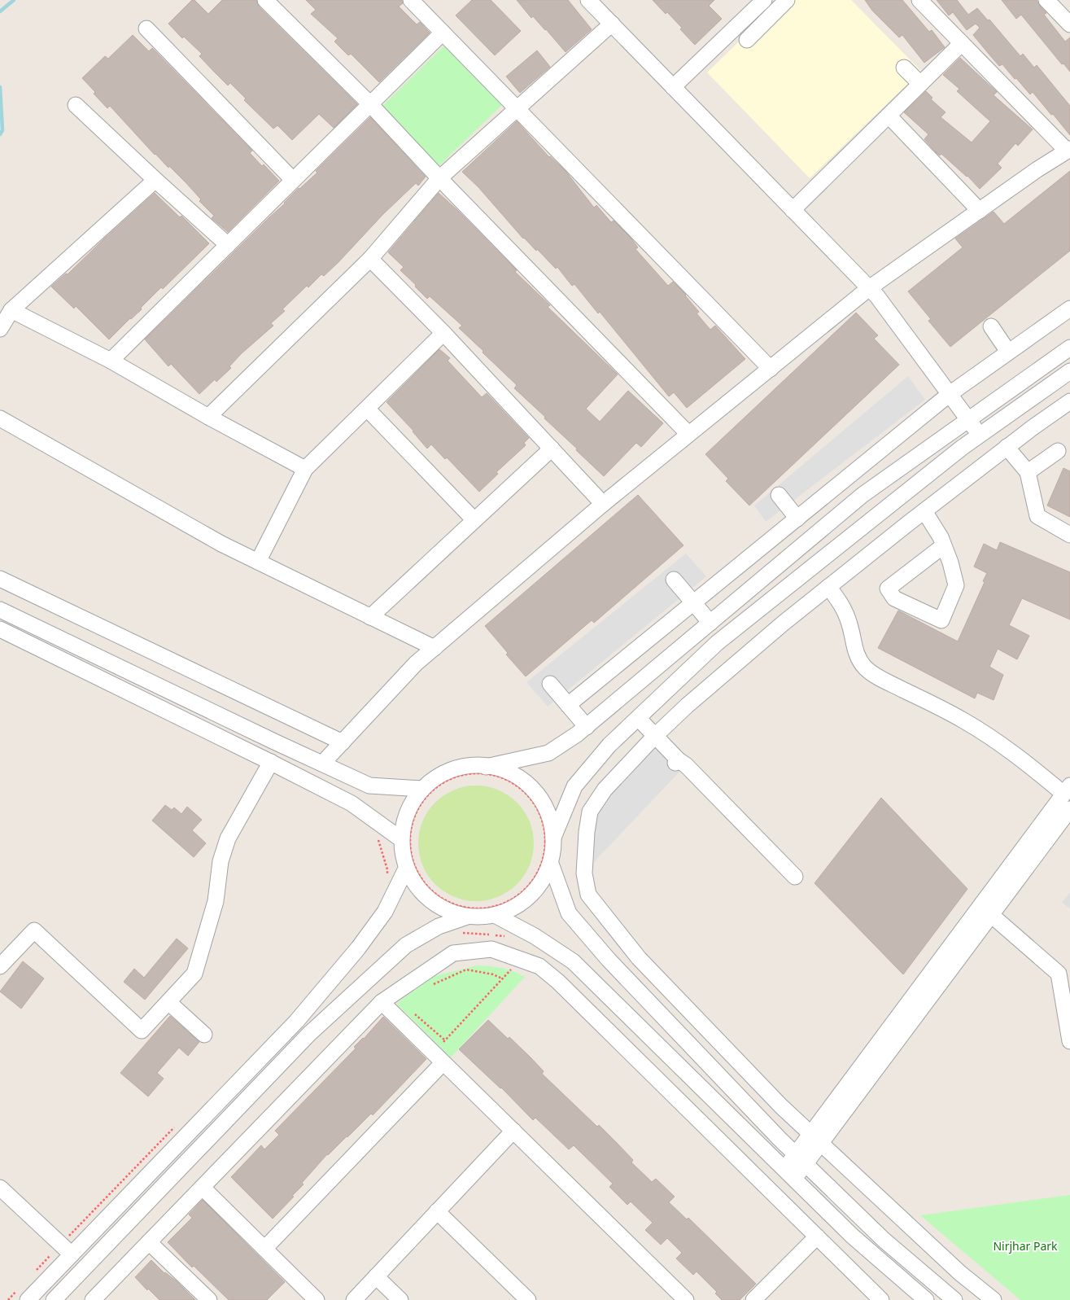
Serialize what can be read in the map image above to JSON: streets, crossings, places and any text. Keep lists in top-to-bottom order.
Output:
{
  "parks": ["Nirjhar Park"]
}
